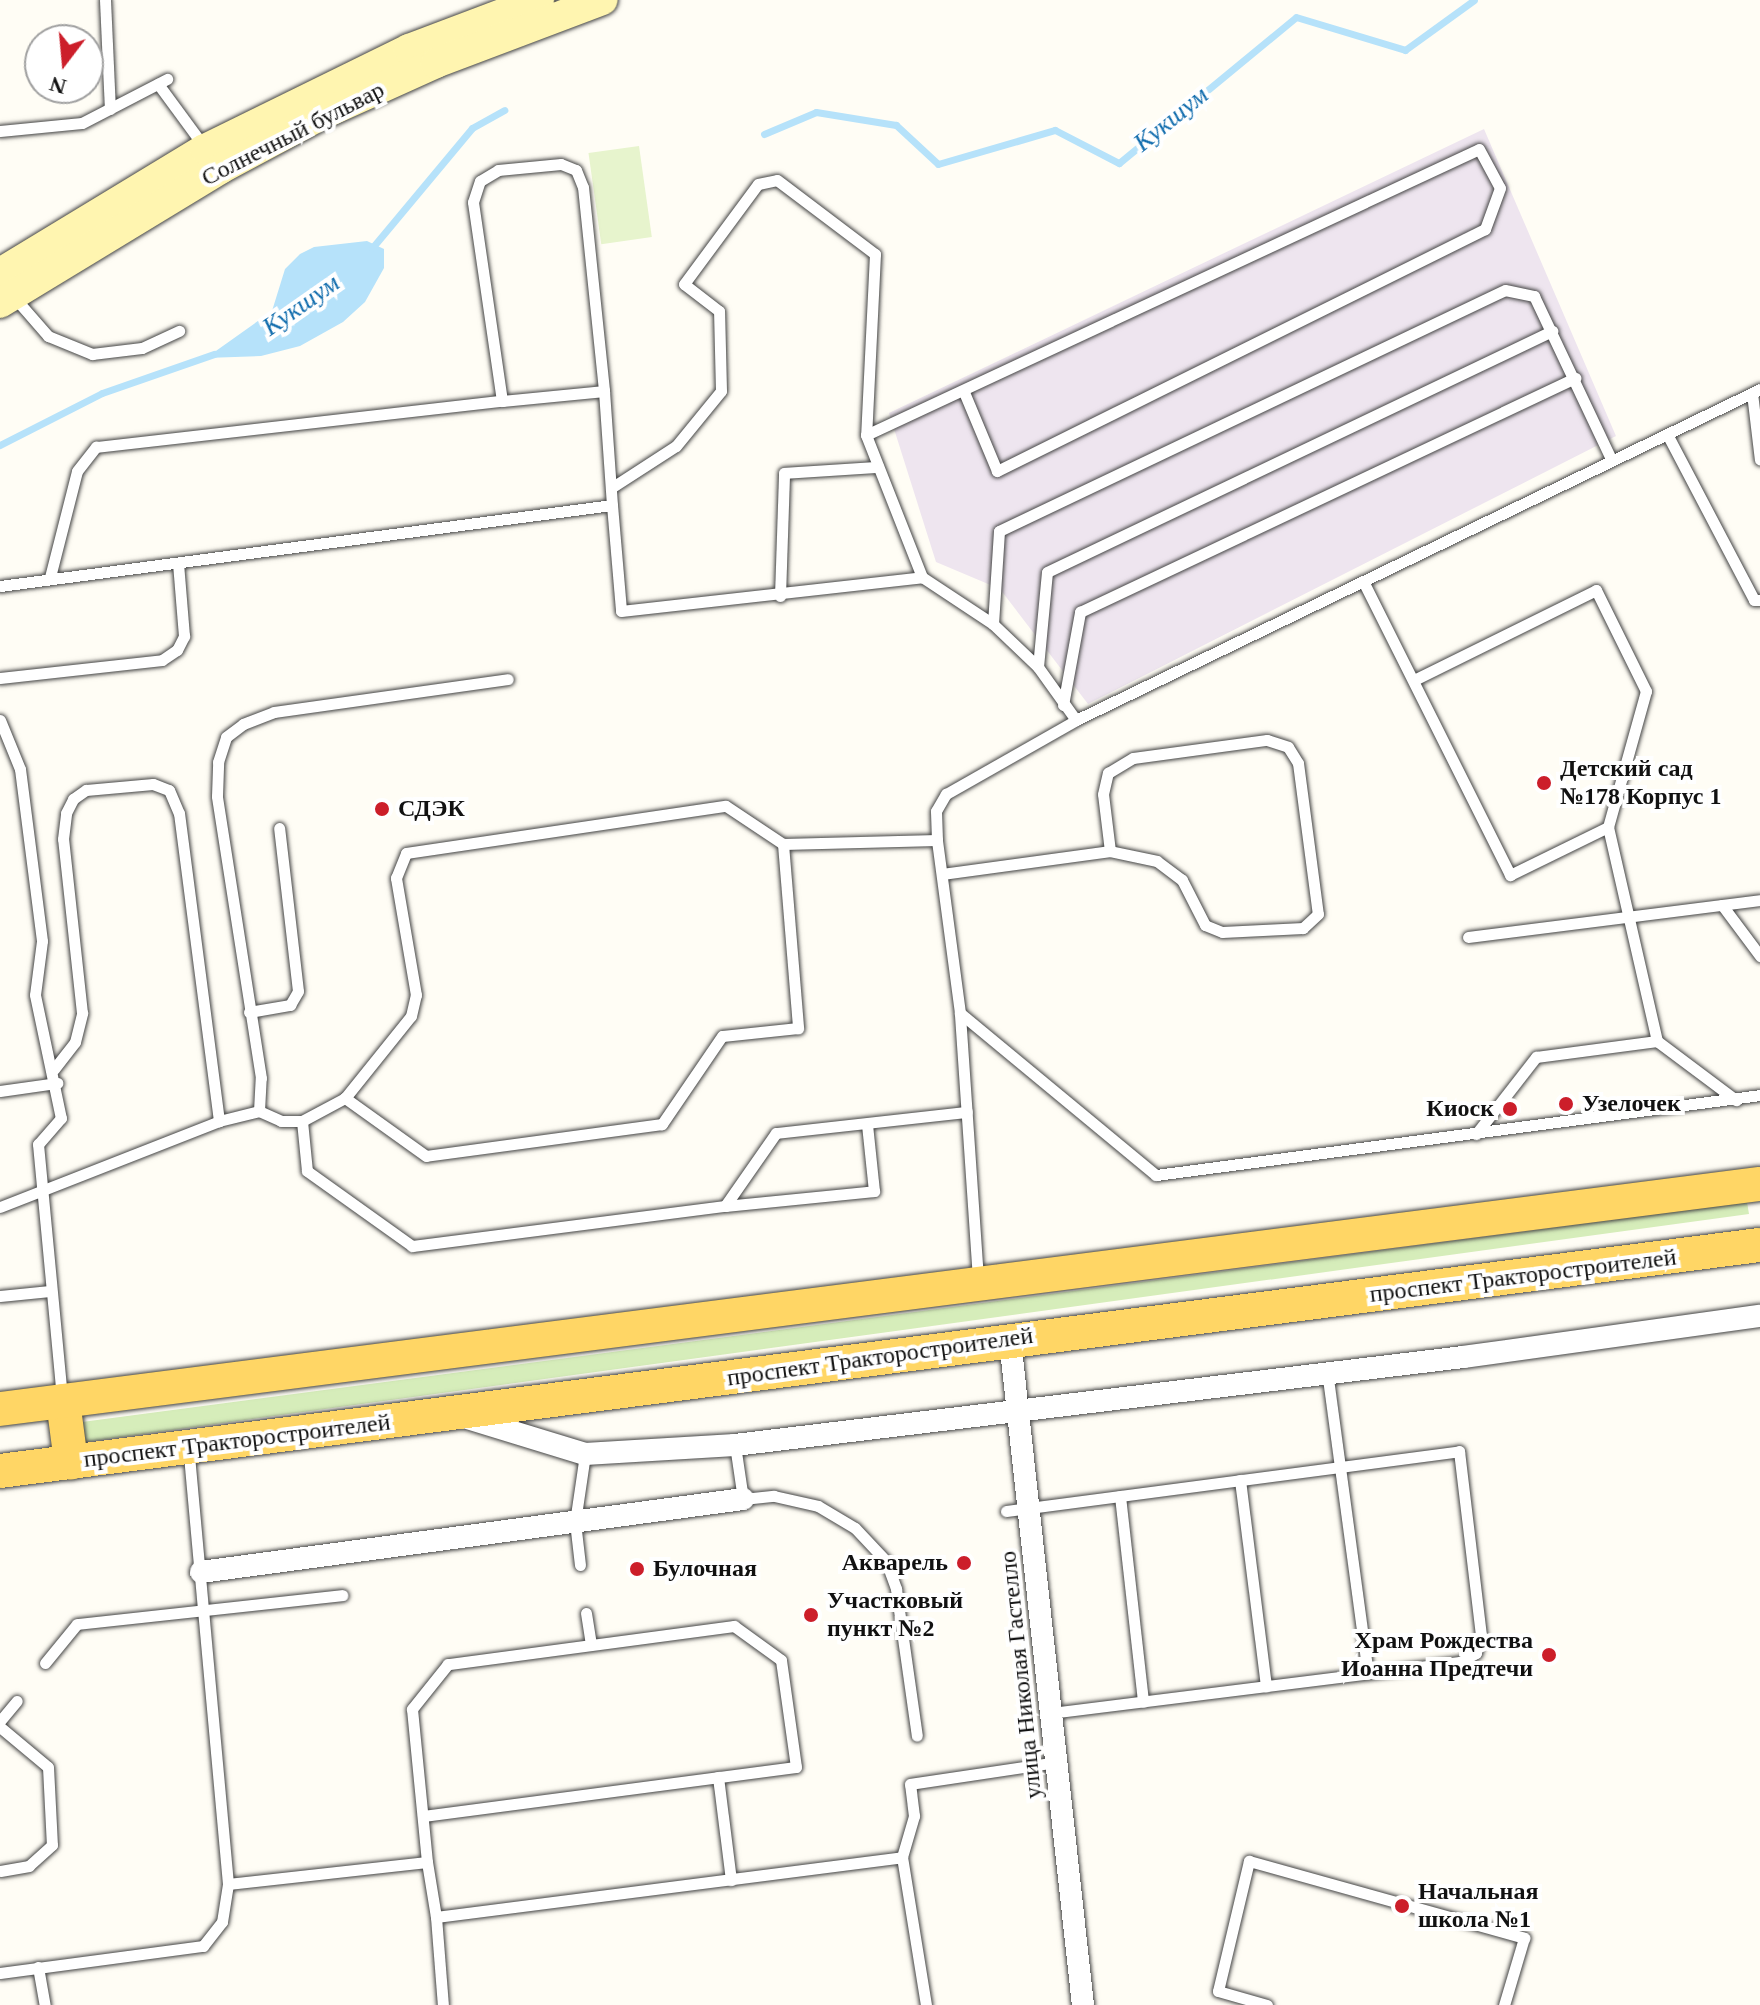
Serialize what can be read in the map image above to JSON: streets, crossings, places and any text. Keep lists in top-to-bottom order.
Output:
{
  "streets": {
    "main road": ["проспект Тракторостроителей"],
    "street": ["Солнечный бульвар", "улица Николая Гастелло"]
  },
  "crossings": [
    ["проспект Тракторостроителей", "улица Николая Гастелло"]
  ],
  "water": ["Кукшум"],
  "places": [
    "Детский сад №178 Корпус 1",
    "СДЭК",
    "Узелочек",
    "Киоск",
    "Акварель",
    "Булочная",
    "Участковый пункт №2",
    "Храм Рождества Иоанна Предтечи",
    "Начальная школа №1"
  ],
  "north": "bottom"
}
